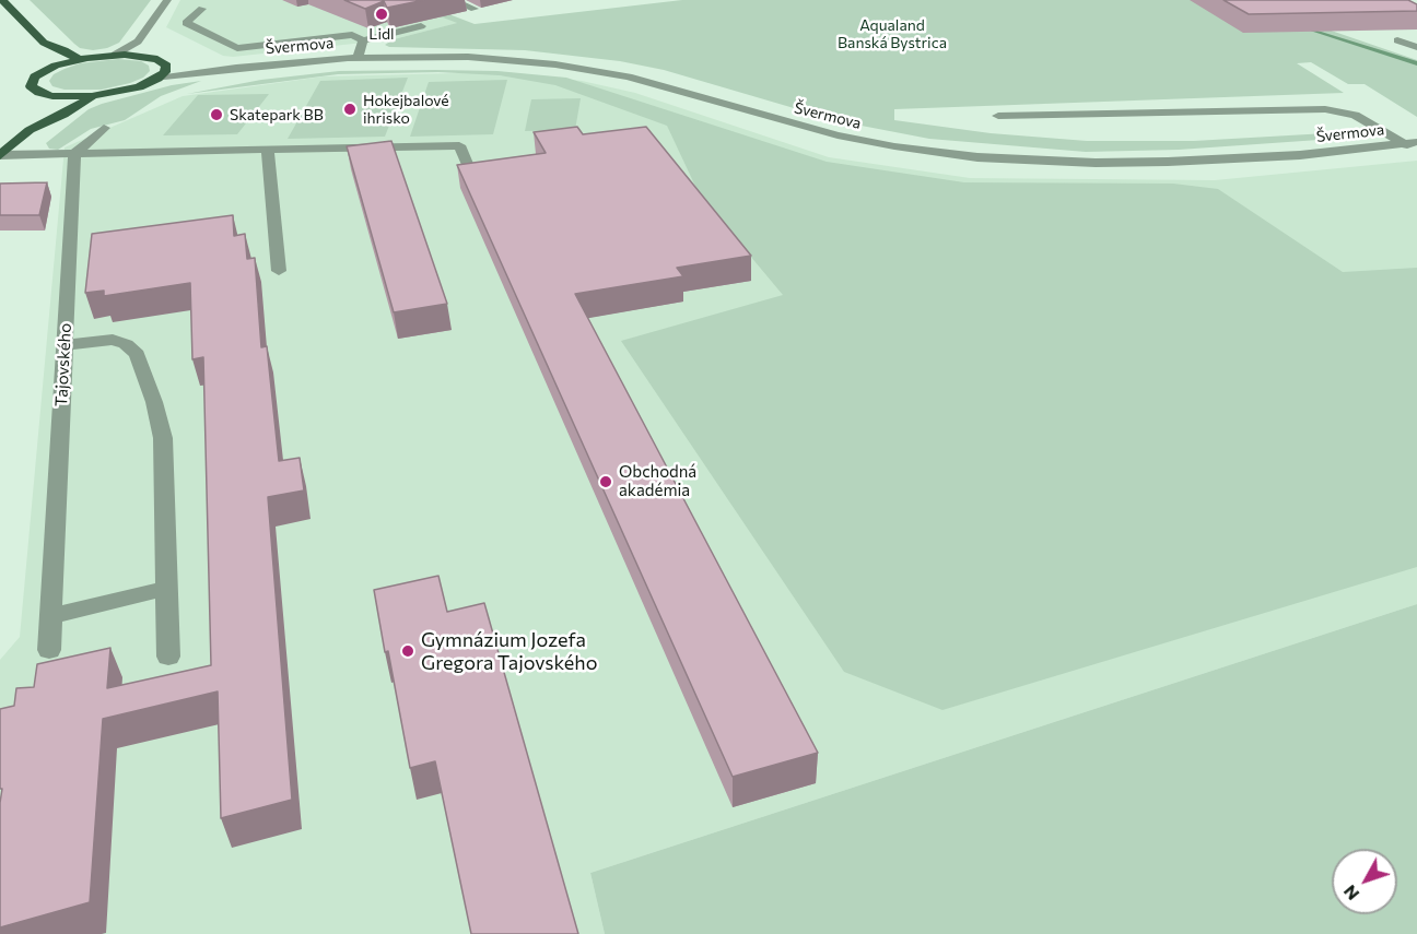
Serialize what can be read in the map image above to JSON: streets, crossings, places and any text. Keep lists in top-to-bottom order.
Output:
{
  "streets": {
    "street": ["Švermova", "Tajovského"]
  },
  "parks": ["Aqualand Banská Bystrica"],
  "places": [
    "Lidl",
    "Hokejbalové ihrisko",
    "Skatepark BB",
    "Obchodná akadémia",
    "Gymnázium Jozefa Gregora Tajovského"
  ],
  "north": "bottom left"
}
